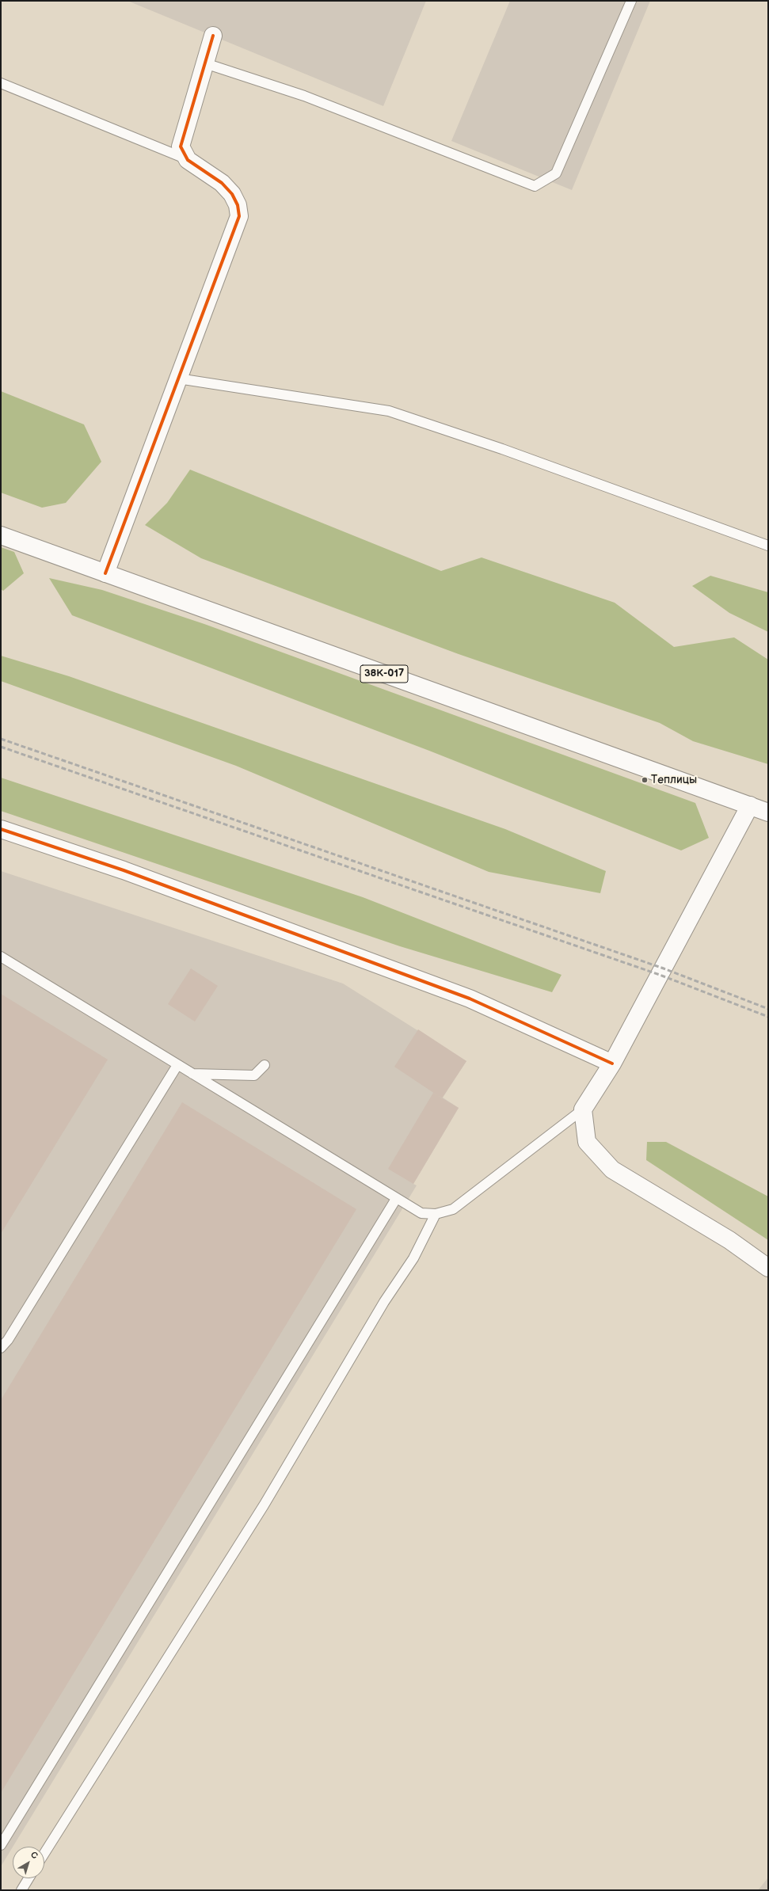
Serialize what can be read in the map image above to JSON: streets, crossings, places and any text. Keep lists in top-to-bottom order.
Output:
{
  "streets": {
    "street": ["38К-017"]
  },
  "places": ["Теплицы"],
  "north": "top right"
}
